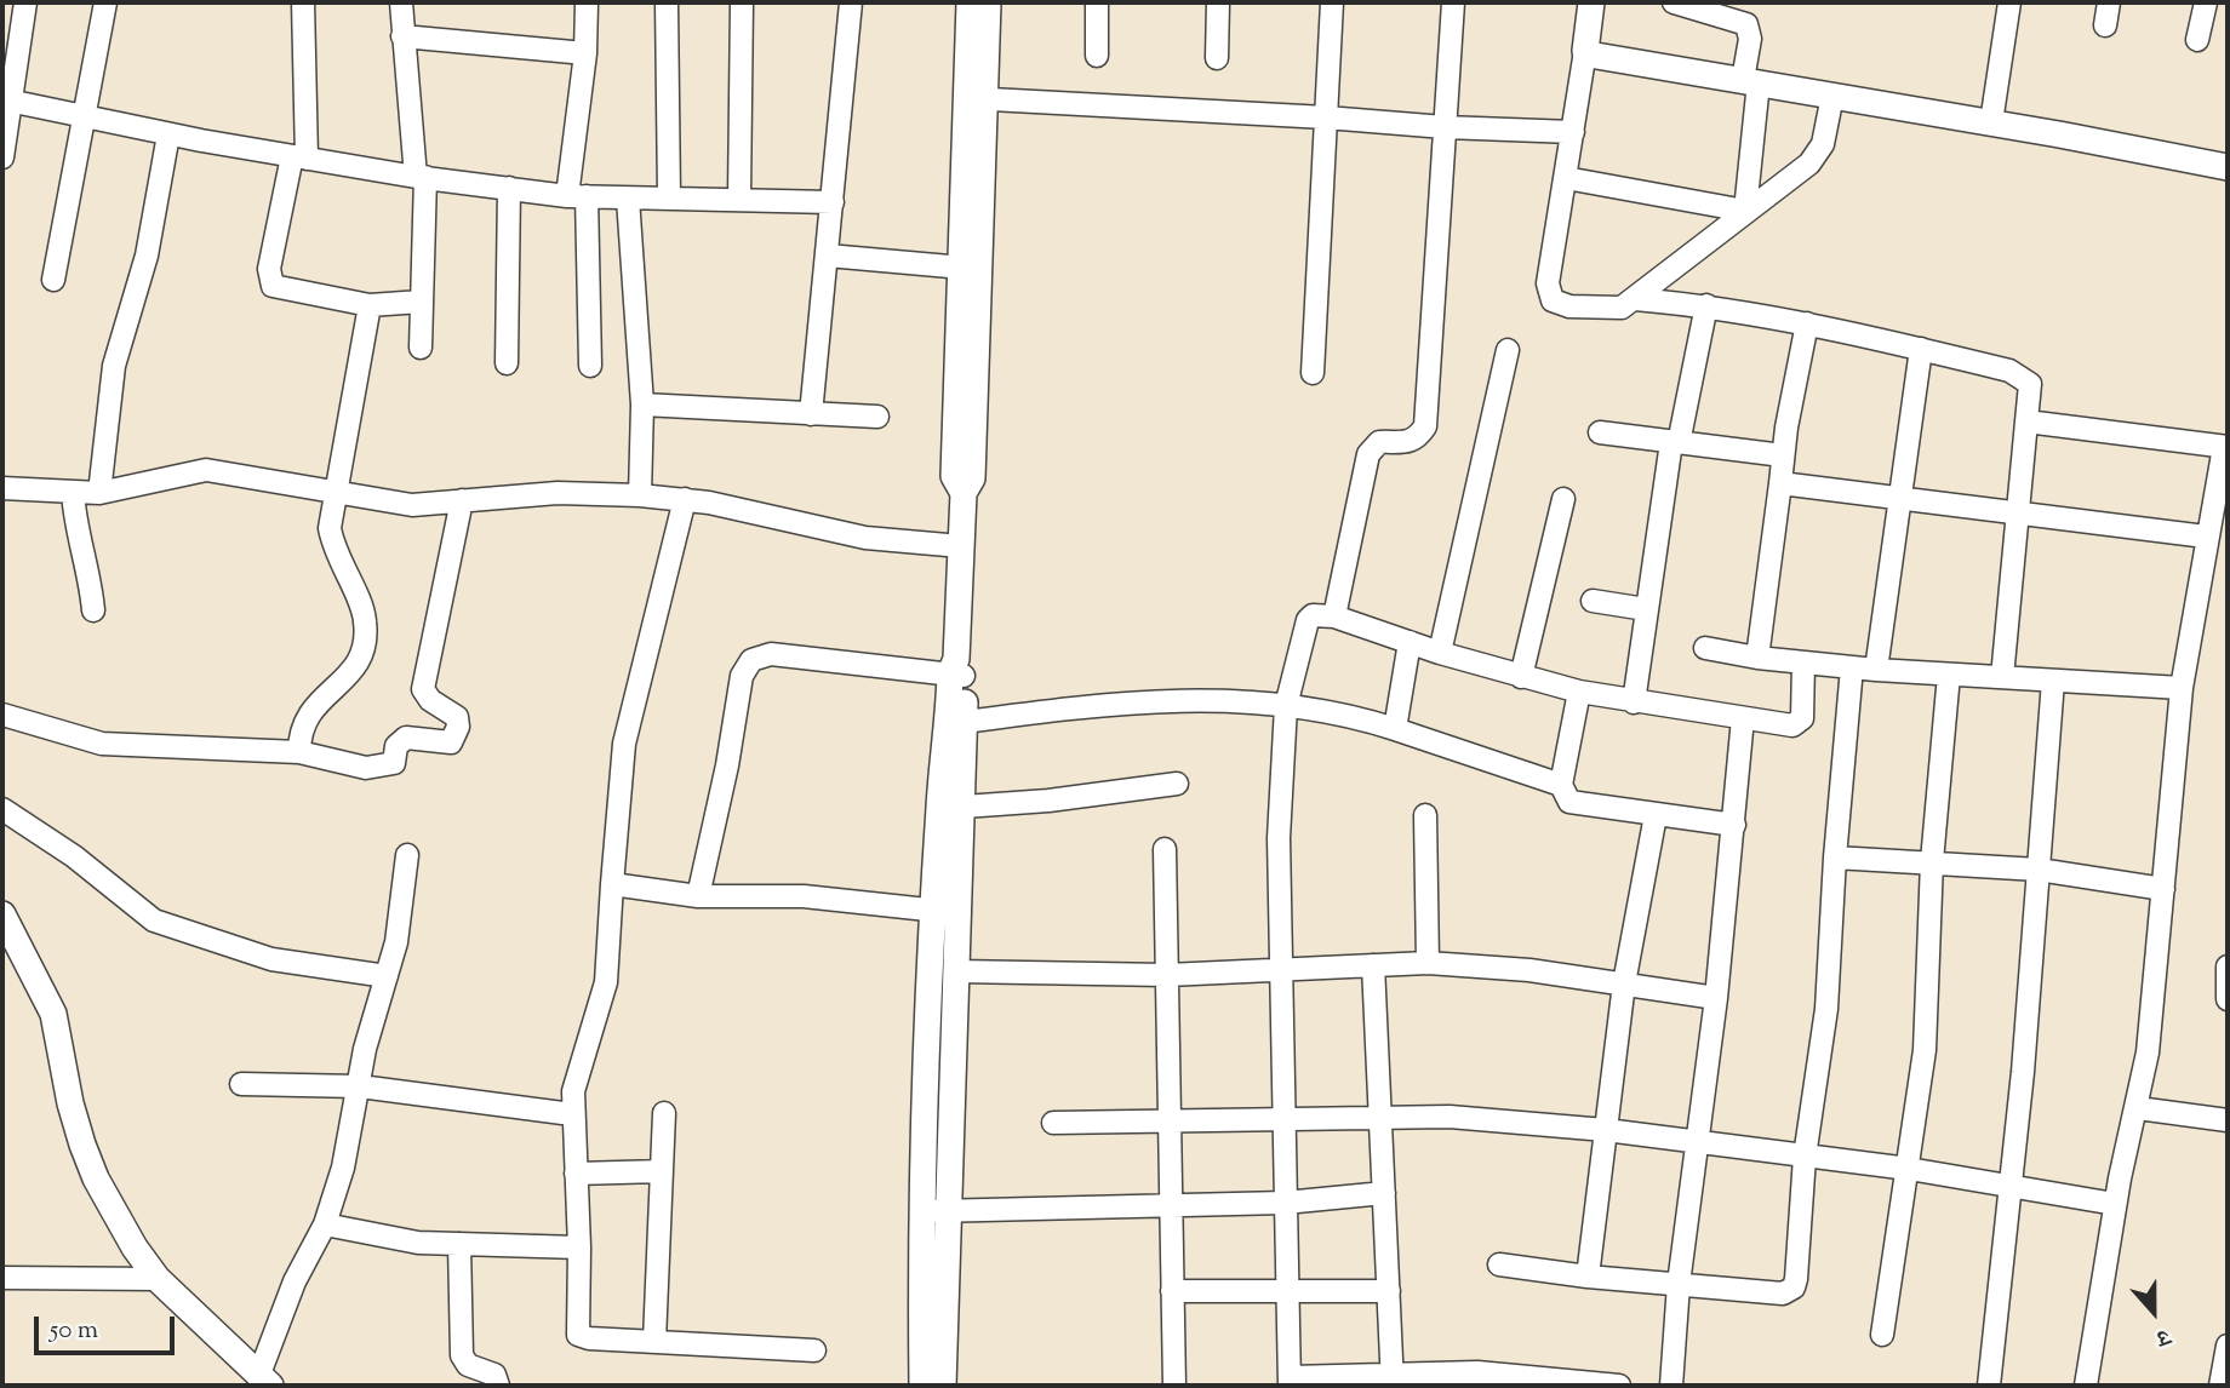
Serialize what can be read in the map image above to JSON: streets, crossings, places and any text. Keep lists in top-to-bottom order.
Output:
{
  "scale_bar": "50 m",
  "north": "bottom"
}
